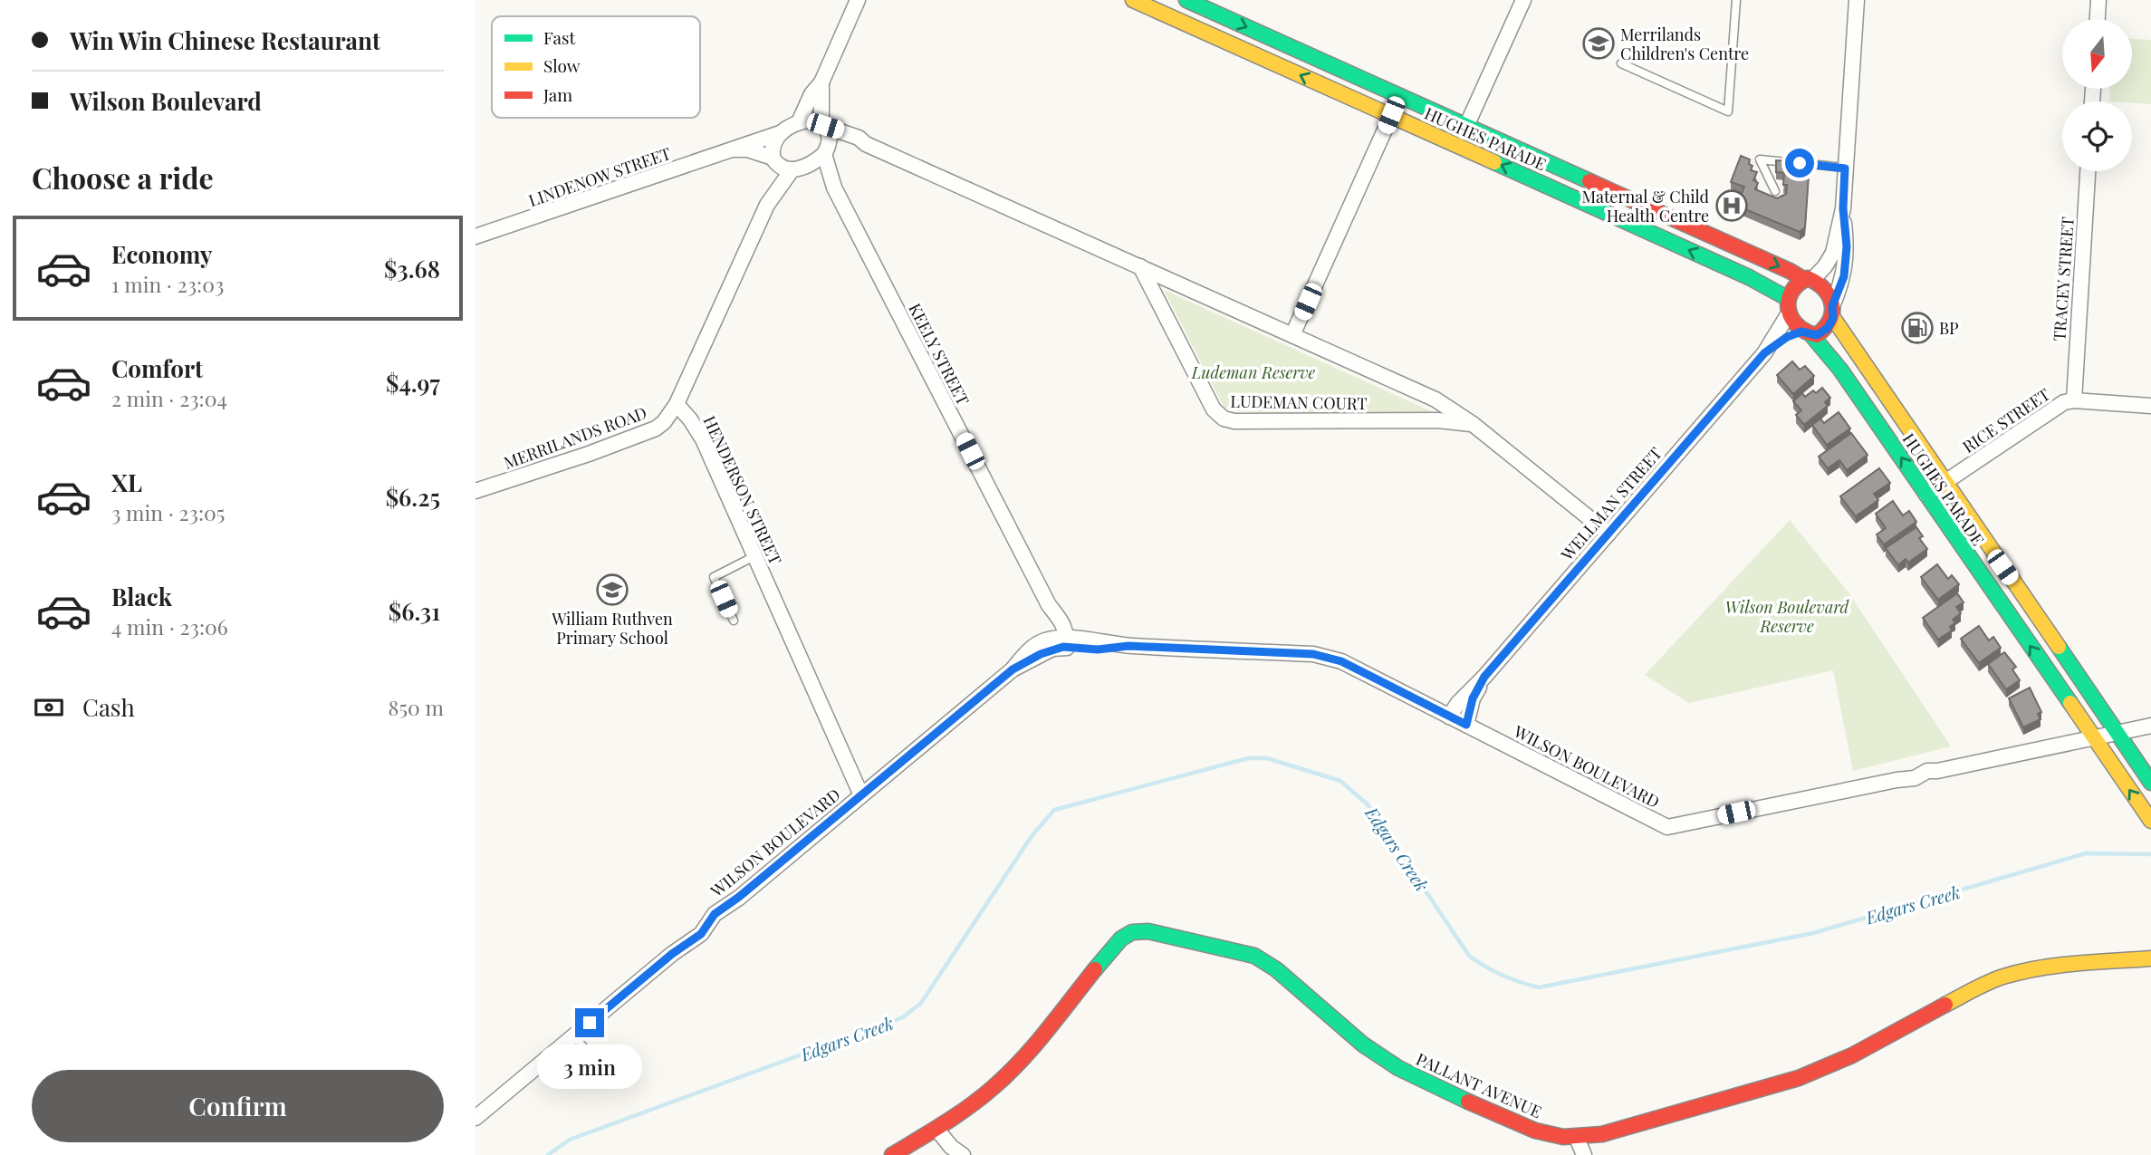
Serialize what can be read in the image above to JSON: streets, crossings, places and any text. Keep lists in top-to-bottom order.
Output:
{
  "streets": {
    "street": [
      "HUGHES PARADE",
      "LINDENOW STREET",
      "TRACEY STREET",
      "KEELY STREET",
      "LUDEMAN COURT",
      "RICE STREET",
      "MERRILANDS ROAD",
      "HENDERSON STREET",
      "WELLMAN STREET",
      "WILSON BOULEVARD",
      "PALLANT AVENUE"
    ]
  },
  "crossings": [
    ["HUGHES PARADE", "RICE STREET"],
    ["HUGHES PARADE", "WELLMAN STREET"],
    ["HUGHES PARADE", "WILSON BOULEVARD"],
    ["LINDENOW STREET", "KEELY STREET"],
    ["LINDENOW STREET", "LUDEMAN COURT"],
    ["TRACEY STREET", "RICE STREET"],
    ["KEELY STREET", "LUDEMAN COURT"],
    ["KEELY STREET", "WILSON BOULEVARD"],
    ["LUDEMAN COURT", "WELLMAN STREET"],
    ["MERRILANDS ROAD", "HENDERSON STREET"],
    ["HENDERSON STREET", "WILSON BOULEVARD"],
    ["WELLMAN STREET", "WILSON BOULEVARD"]
  ],
  "water": ["Edgars Creek"],
  "parks": ["Ludeman Reserve", "Wilson Boulevard Reserve"],
  "places": {
    "school or university": ["Merrilands Children's Centre", "William Ruthven Primary School"],
    "hospital": ["Maternal & Child Health Centre"],
    "fuel station": ["BP"]
  },
  "legend": ["Fast", "Slow", "Jam"],
  "north": "bottom",
  "page": {
    "banner": ["Win Win Chinese Restaurant", "Wilson Boulevard"],
    "heading": "Choose a ride",
    "list": [
      {
        "name": "Economy",
        "note": "1 min · 23:03",
        "value": "$3.68"
      },
      {
        "name": "Comfort",
        "note": "2 min · 23:04",
        "value": "$4.97"
      },
      {
        "name": "XL",
        "note": "3 min · 23:05",
        "value": "$6.25"
      },
      {
        "name": "Black",
        "note": "4 min · 23:06",
        "value": "$6.31"
      }
    ],
    "pay": ["Cash", "850 m"],
    "bubble": "3 min",
    "buttons": "Confirm"
  }
}
